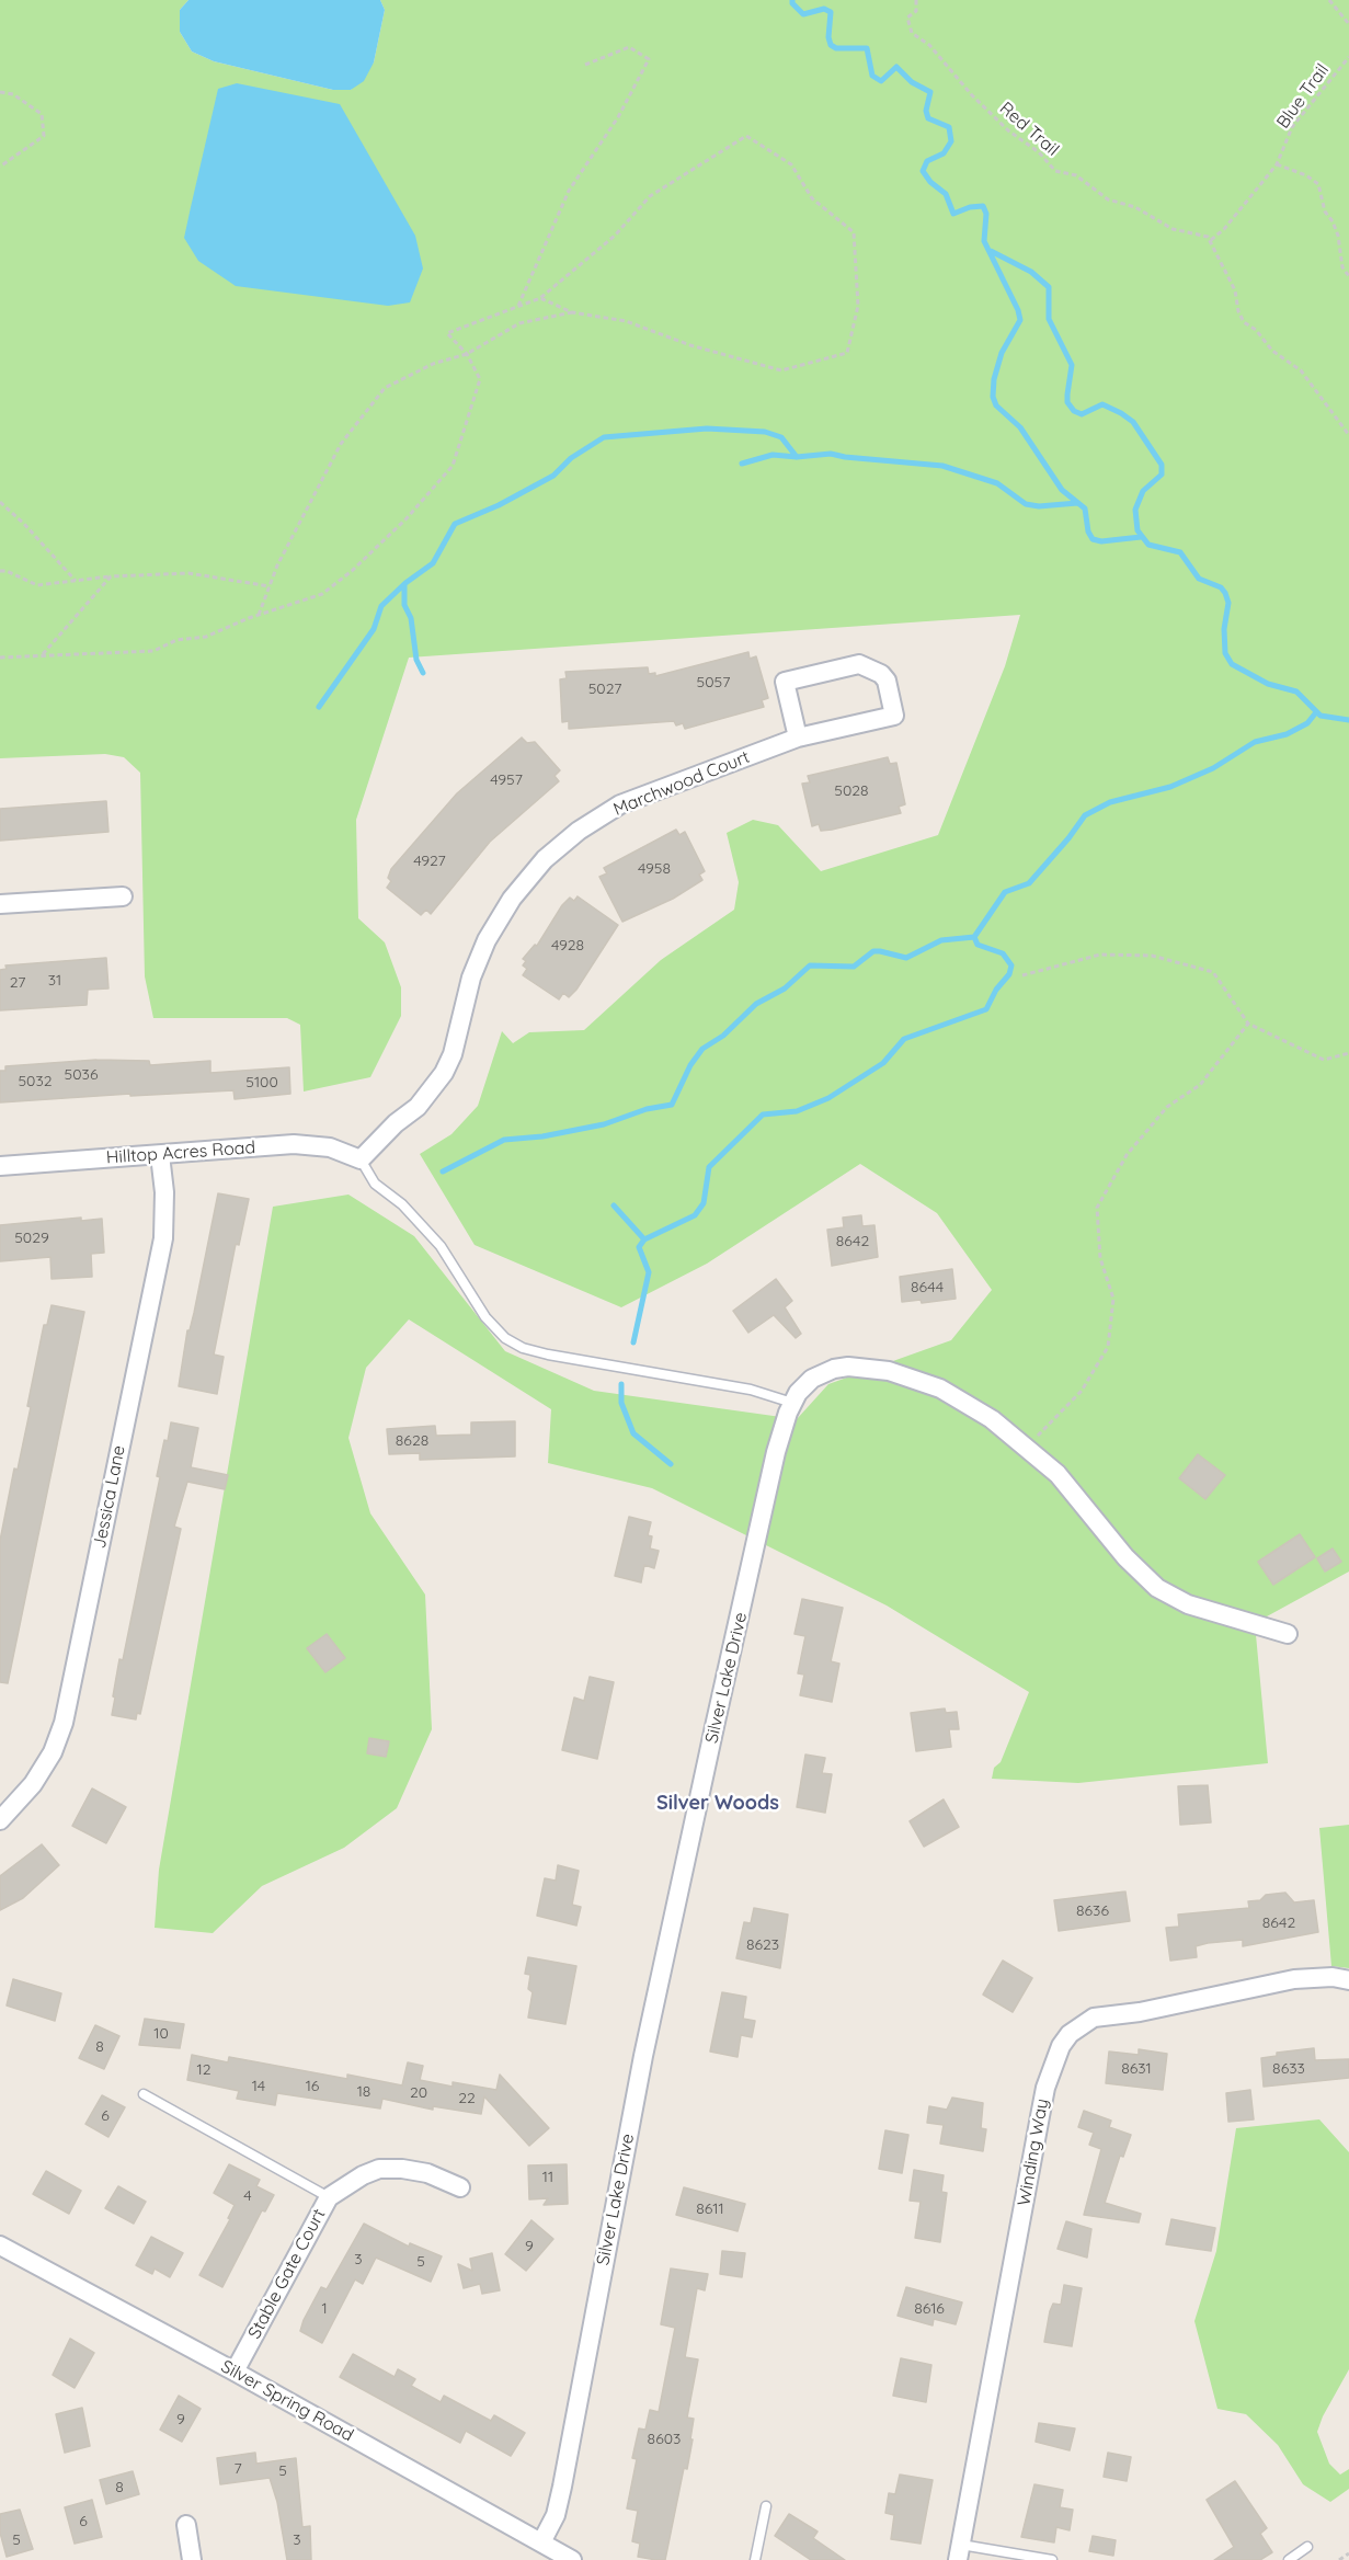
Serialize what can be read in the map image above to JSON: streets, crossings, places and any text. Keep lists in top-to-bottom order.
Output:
{
  "streets": {
    "street": [
      "Marchwood Court",
      "Hilltop Acres Road",
      "Jessica Lane",
      "Silver Lake Drive",
      "Winding Way",
      "Stable Gate Court",
      "Silver Spring Road"
    ],
    "path": ["Blue Trail", "Red Trail"]
  },
  "crossings": [
    ["Blue Trail", "Red Trail"],
    ["Marchwood Court", "Hilltop Acres Road"],
    ["Hilltop Acres Road", "Jessica Lane"],
    ["Silver Lake Drive", "Silver Spring Road"],
    ["Stable Gate Court", "Silver Spring Road"]
  ],
  "districts": ["Silver Woods"],
  "house_numbers": [
    "5057",
    "5027",
    "4957",
    "5028",
    "4927",
    "4958",
    "4928",
    "31",
    "27",
    "5036",
    "5032",
    "5100",
    "5029",
    "8642",
    "8644",
    "8628",
    "8636",
    "8642",
    "8623",
    "10",
    "8",
    "8631",
    "8633",
    "12",
    "14",
    "16",
    "18",
    "20",
    "22",
    "6",
    "11",
    "4",
    "8611",
    "9",
    "3",
    "5",
    "1",
    "8616",
    "9",
    "8603",
    "7",
    "5",
    "8",
    "6",
    "5",
    "3"
  ]
}
